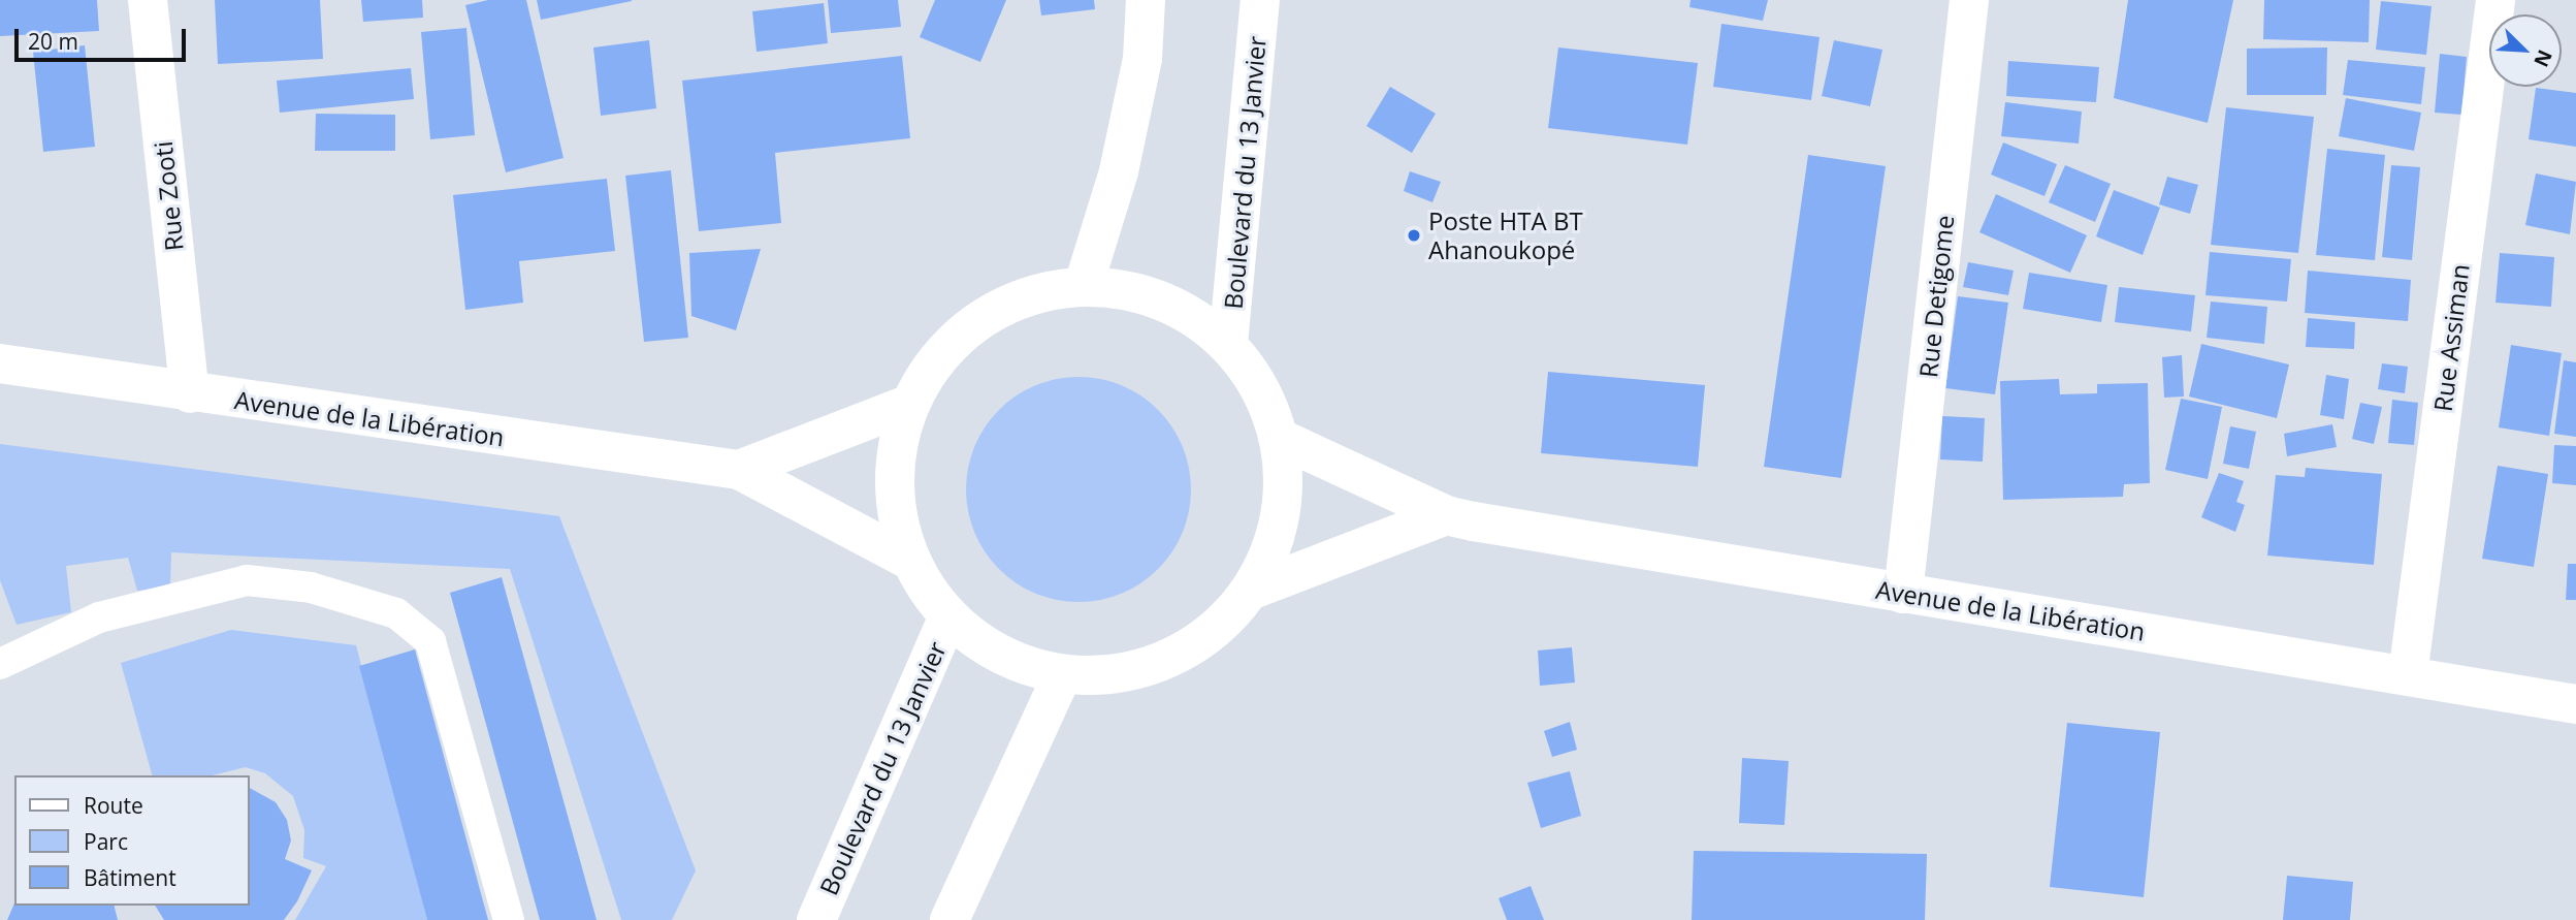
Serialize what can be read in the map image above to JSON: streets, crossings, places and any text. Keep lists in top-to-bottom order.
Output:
{
  "streets": {
    "main road": [
      "Boulevard du 13 Janvier",
      "Rue Zooti",
      "Rue Detigome",
      "Rue Assiman",
      "Avenue de la Libération"
    ]
  },
  "crossings": [
    ["Rue Zooti", "Avenue de la Libération"],
    ["Rue Detigome", "Avenue de la Libération"],
    ["Rue Assiman", "Avenue de la Libération"]
  ],
  "places": ["Poste HTA BT Ahanoukopé"],
  "legend": ["Route", "Parc", "Bâtiment"],
  "scale_bar": "20 m",
  "north": "bottom right"
}
